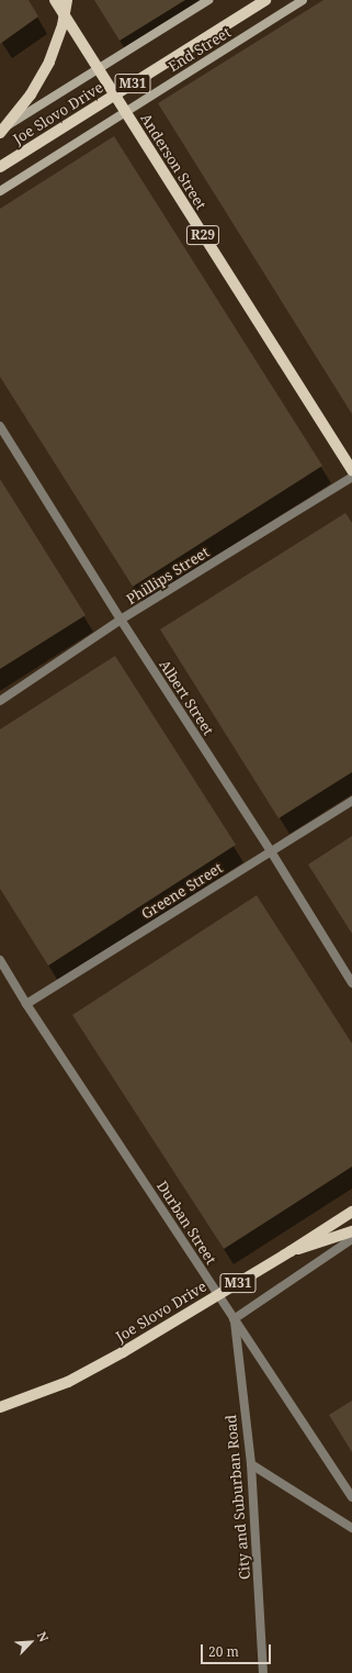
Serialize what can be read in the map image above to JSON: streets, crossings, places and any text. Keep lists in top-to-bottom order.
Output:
{
  "streets": {
    "main road": [
      "M31",
      "Joe Slovo Drive",
      "Anderson Street",
      "R29"
    ],
    "street": [
      "End Street",
      "Phillips Street",
      "Albert Street",
      "Greene Street",
      "Durban Street",
      "City and Suburban Road"
    ]
  },
  "crossings": [
    ["End Street", "Anderson Street"],
    ["Phillips Street", "Albert Street"],
    ["Albert Street", "Greene Street"],
    ["Greene Street", "Durban Street"],
    ["Durban Street", "City and Suburban Road"]
  ],
  "scale_bar": "20 m",
  "north": "top right"
}
